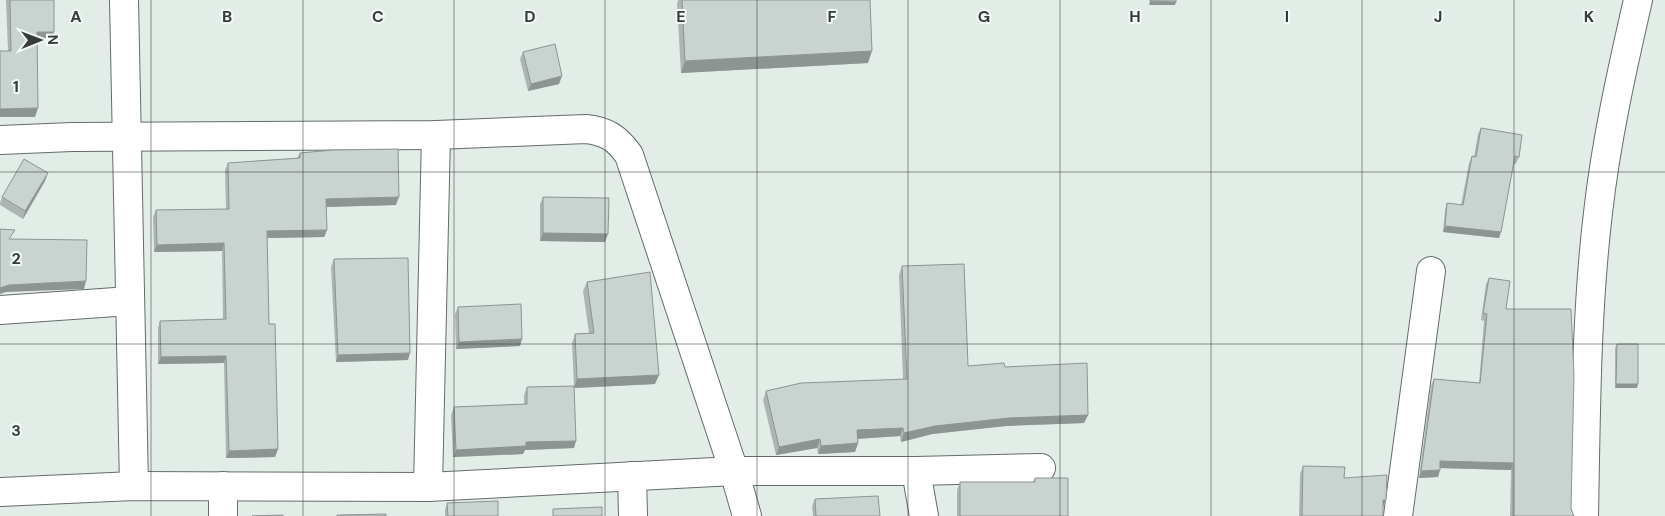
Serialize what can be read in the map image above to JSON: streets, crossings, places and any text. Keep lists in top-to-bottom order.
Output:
{
  "north": "right",
  "grid": {
    "columns": [
      "A",
      "B",
      "C",
      "D",
      "E",
      "F",
      "G",
      "H",
      "I",
      "J",
      "K"
    ],
    "rows": ["1", "2", "3"]
  }
}
